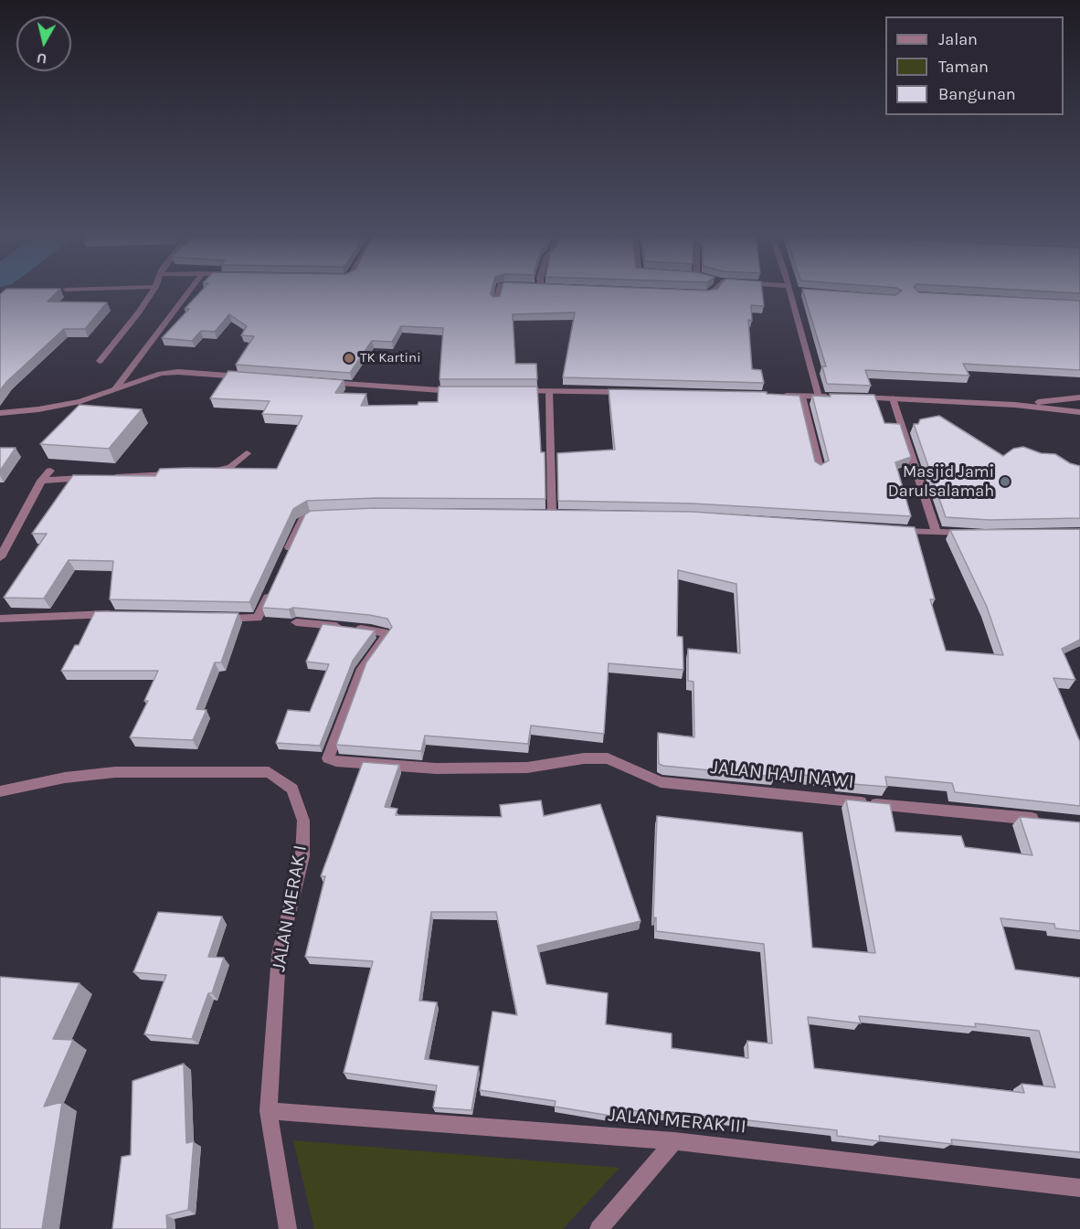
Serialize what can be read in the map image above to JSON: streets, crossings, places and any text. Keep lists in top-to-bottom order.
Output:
{
  "streets": {
    "street": ["JALAN HAJI NAWI", "JALAN MERAK I", "JALAN MERAK III"]
  },
  "crossings": [
    ["JALAN MERAK I", "JALAN MERAK III"]
  ],
  "places": ["TK Kartini", "Masjid Jami Darulsalamah"],
  "legend": ["Jalan", "Taman", "Bangunan"],
  "north": "bottom"
}
